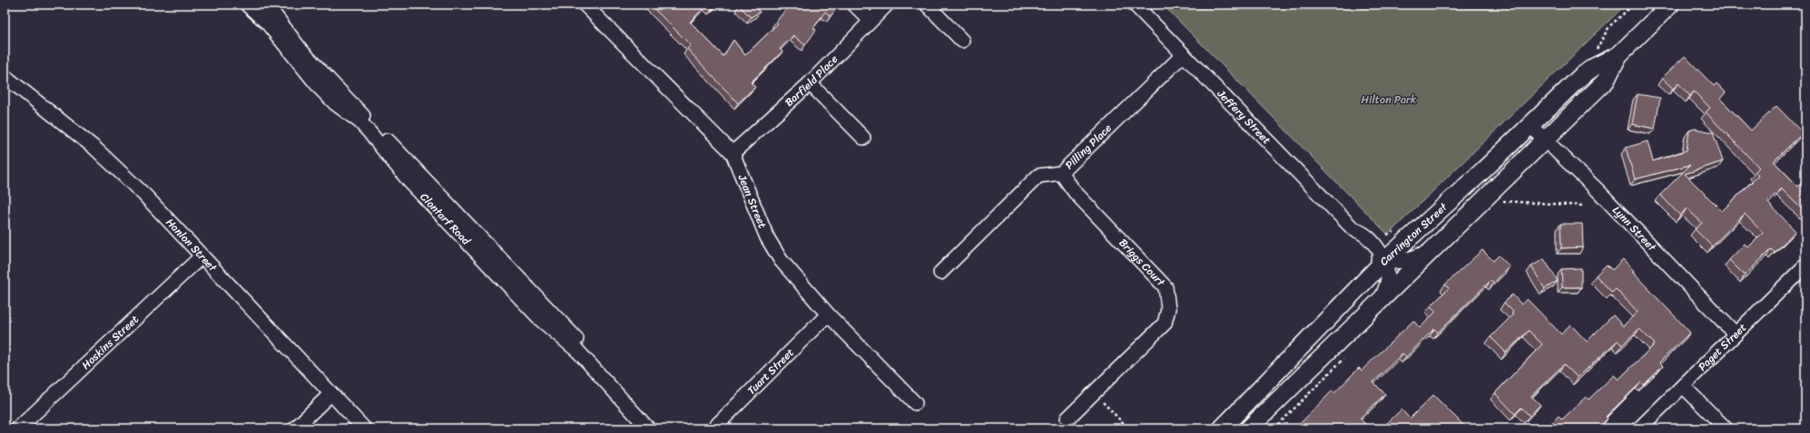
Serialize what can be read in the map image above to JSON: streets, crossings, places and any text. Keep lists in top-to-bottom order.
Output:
{
  "streets": {
    "main road": ["Carrington Street"],
    "street": [
      "Barfield Place",
      "Jeffery Street",
      "Pilling Place",
      "Jean Street",
      "Clontarf Road",
      "Lynn Street",
      "Hanlon Street",
      "Briggs Court",
      "Hoskins Street",
      "Paget Street",
      "Tuart Street"
    ]
  },
  "crossings": [
    ["Barfield Place", "Jean Street"],
    ["Jeffery Street", "Pilling Place"],
    ["Jeffery Street", "Carrington Street"],
    ["Pilling Place", "Briggs Court"],
    ["Jean Street", "Tuart Street"],
    ["Lynn Street", "Carrington Street"],
    ["Lynn Street", "Paget Street"],
    ["Hanlon Street", "Hoskins Street"]
  ],
  "parks": ["Hilton Park"]
}
